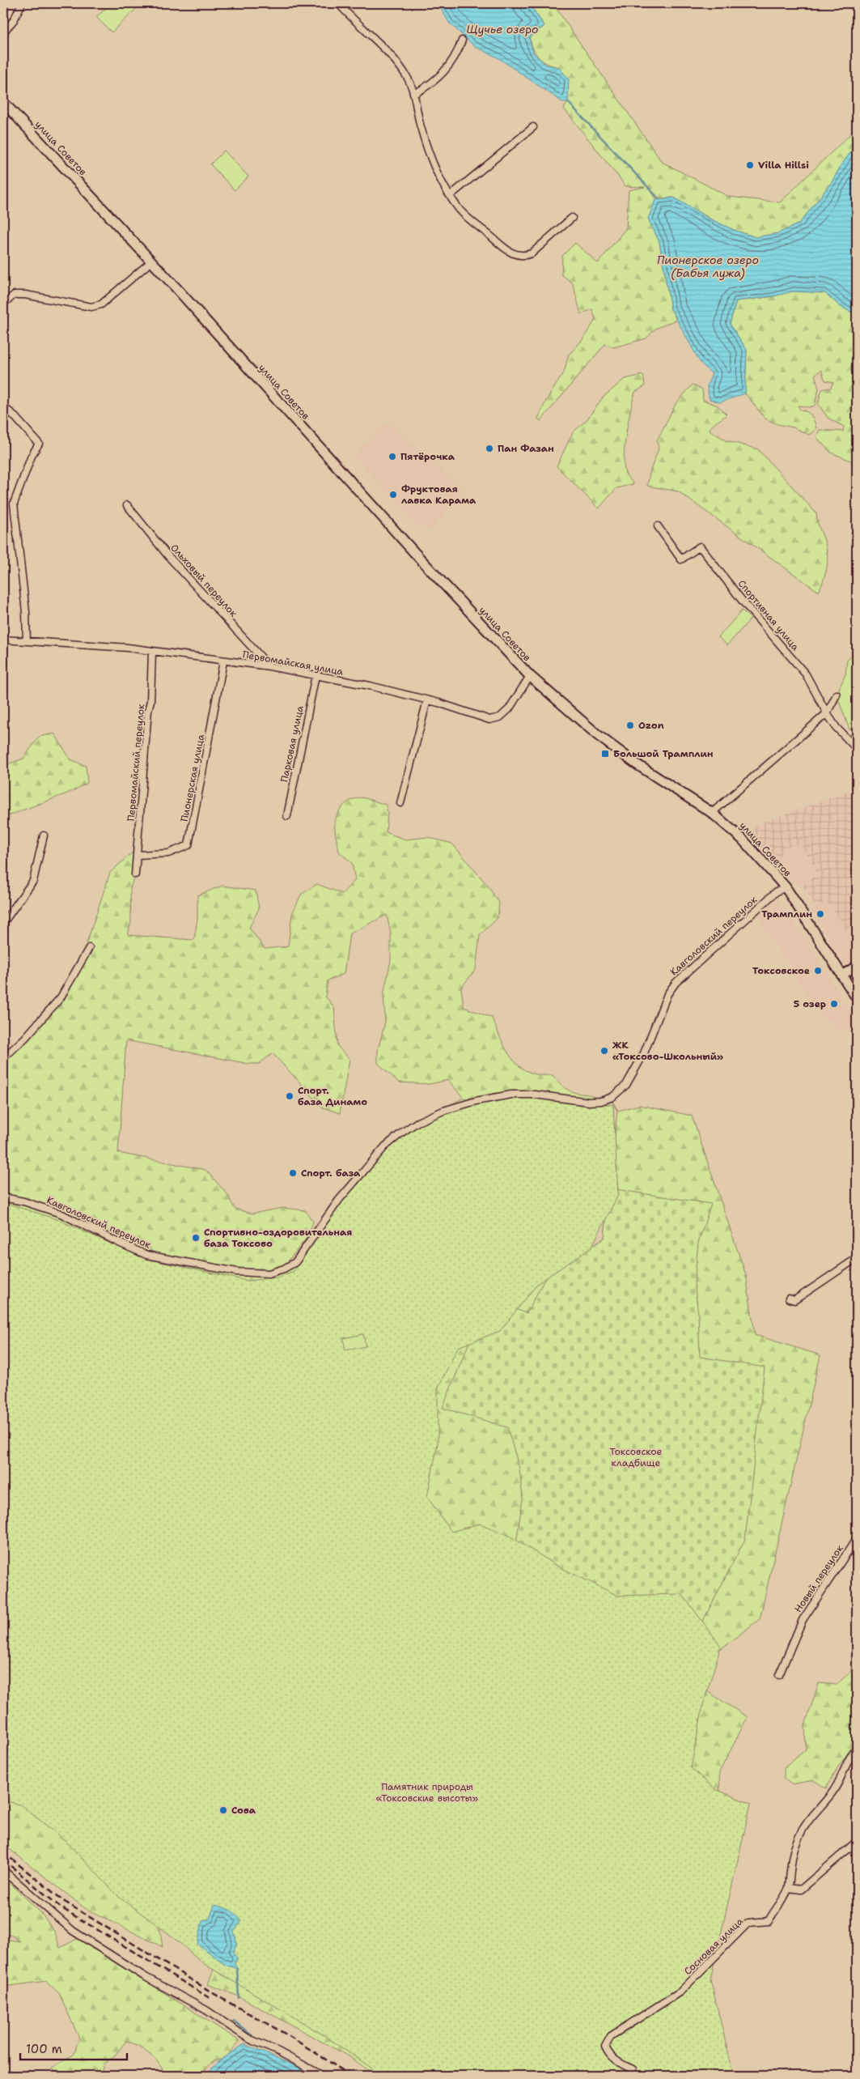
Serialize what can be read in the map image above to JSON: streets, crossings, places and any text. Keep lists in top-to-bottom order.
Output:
{
  "streets": {
    "main road": ["улица Советов"],
    "street": [
      "Ольховый переулок",
      "Спортивная улица",
      "Первомайская улица",
      "Парковая улица",
      "Первомайский переулок",
      "Пионерская улица",
      "Кавголовский переулок",
      "Новый переулок",
      "Сосновая улица"
    ]
  },
  "crossings": [
    ["улица Советов", "Первомайская улица"],
    ["улица Советов", "Кавголовский переулок"],
    ["Ольховый переулок", "Первомайская улица"],
    ["Первомайская улица", "Парковая улица"],
    ["Первомайская улица", "Первомайский переулок"],
    ["Первомайская улица", "Пионерская улица"],
    ["Первомайский переулок", "Пионерская улица"]
  ],
  "water": ["Щучье озеро", "Пионерское озеро (Бабья лужа)"],
  "parks": ["Токсовское кладбище", "Памятник природы «Токсовские высоты»"],
  "places": {
    "other": [
      "Villa Hillsi",
      "Пан Фазан",
      "Пятёрочка",
      "Фруктовая лавка Карама",
      "Ozon",
      "Трамплин",
      "Токсовское",
      "5 озер",
      "ЖК «Токсово-Школьный»",
      "Спорт. база Динамо",
      "Спорт. база",
      "Спортивно-оздоровительная база Токсово",
      "Сова"
    ],
    "transit": ["Большой Трамплин"]
  },
  "scale_bar": "100 m"
}
